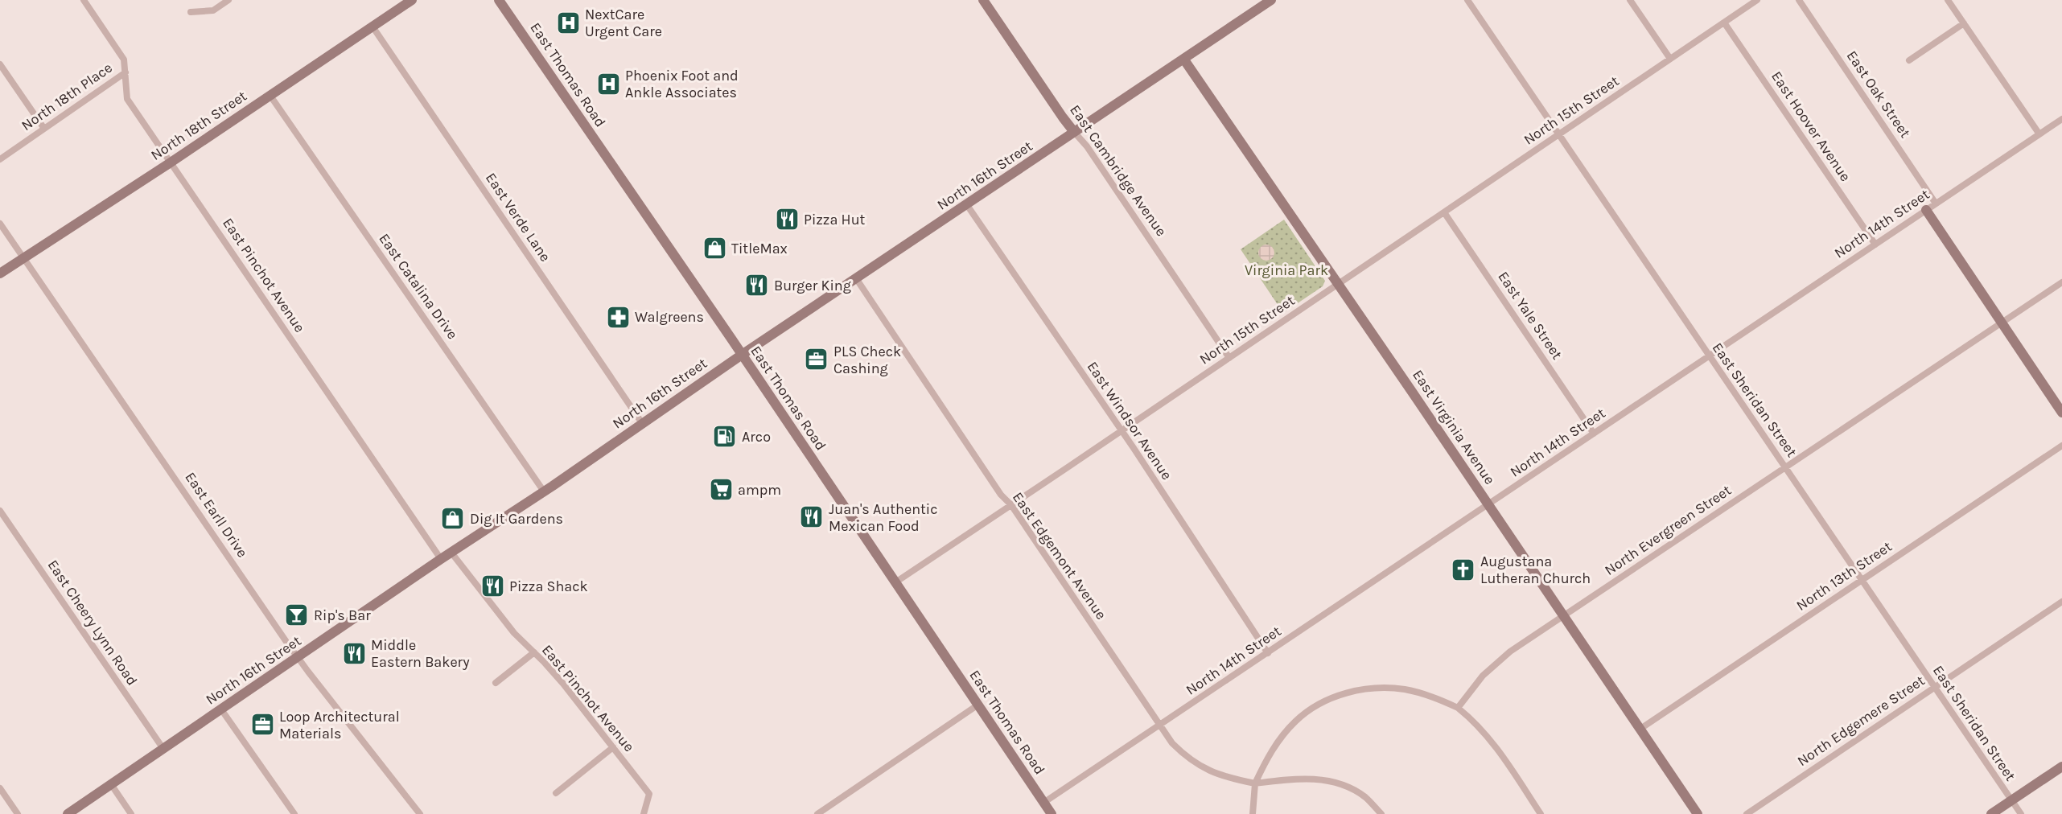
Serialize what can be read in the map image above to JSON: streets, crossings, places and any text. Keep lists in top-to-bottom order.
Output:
{
  "streets": {
    "main road": [
      "East Thomas Road",
      "North 18th Street",
      "East Cambridge Avenue",
      "North 16th Street",
      "East Virginia Avenue"
    ],
    "street": [
      "East Oak Street",
      "North 18th Place",
      "North 15th Street",
      "East Hoover Avenue",
      "East Verde Lane",
      "North 14th Street",
      "East Pinchot Avenue",
      "East Catalina Drive",
      "East Yale Street",
      "East Sheridan Street",
      "East Windsor Avenue",
      "East Earll Drive",
      "North Evergreen Street",
      "East Edgemont Avenue",
      "North 13th Street",
      "East Cheery Lynn Road",
      "North Edgemere Street"
    ]
  },
  "crossings": [
    ["East Thomas Road", "North 15th Street"],
    ["East Thomas Road", "North 16th Street"],
    ["East Thomas Road", "North 14th Street"],
    ["East Oak Street", "North 14th Street"],
    ["North 18th Place", "East Pinchot Avenue"],
    ["North 15th Street", "East Hoover Avenue"],
    ["North 15th Street", "East Cambridge Avenue"],
    ["North 15th Street", "East Yale Street"],
    ["North 15th Street", "East Sheridan Street"],
    ["North 15th Street", "East Windsor Avenue"],
    ["North 15th Street", "East Virginia Avenue"],
    ["North 15th Street", "East Edgemont Avenue"],
    ["North 18th Street", "East Verde Lane"],
    ["North 18th Street", "East Pinchot Avenue"],
    ["North 18th Street", "East Catalina Drive"],
    ["North 18th Street", "East Earll Drive"],
    ["East Hoover Avenue", "North 14th Street"],
    ["East Cambridge Avenue", "North 16th Street"],
    ["North 16th Street", "East Verde Lane"],
    ["North 16th Street", "East Pinchot Avenue"],
    ["North 16th Street", "East Catalina Drive"],
    ["North 16th Street", "East Windsor Avenue"],
    ["North 16th Street", "East Virginia Avenue"],
    ["North 16th Street", "East Earll Drive"],
    ["North 16th Street", "East Edgemont Avenue"],
    ["North 16th Street", "East Cheery Lynn Road"],
    ["North 14th Street", "East Yale Street"],
    ["North 14th Street", "East Sheridan Street"],
    ["North 14th Street", "East Windsor Avenue"],
    ["North 14th Street", "East Virginia Avenue"],
    ["North 14th Street", "East Edgemont Avenue"],
    ["East Sheridan Street", "North Evergreen Street"],
    ["East Sheridan Street", "North 13th Street"],
    ["East Sheridan Street", "North Edgemere Street"],
    ["East Virginia Avenue", "North Evergreen Street"],
    ["East Virginia Avenue", "North 13th Street"]
  ],
  "parks": ["Virginia Park"],
  "places": {
    "hospital": ["NextCare Urgent Care", "Phoenix Foot and Ankle Associates"],
    "restaurant": [
      "Pizza Hut",
      "Burger King",
      "Juan's Authentic Mexican Food",
      "Pizza Shack",
      "Middle Eastern Bakery"
    ],
    "shop": ["TitleMax", "Dig It Gardens"],
    "pharmacy": ["Walgreens"],
    "office": ["PLS Check Cashing", "Loop Architectural Materials"],
    "fuel station": ["Arco"],
    "supermarket": ["ampm"],
    "church": ["Augustana Lutheran Church"],
    "bar": ["Rip's Bar"]
  }
}
